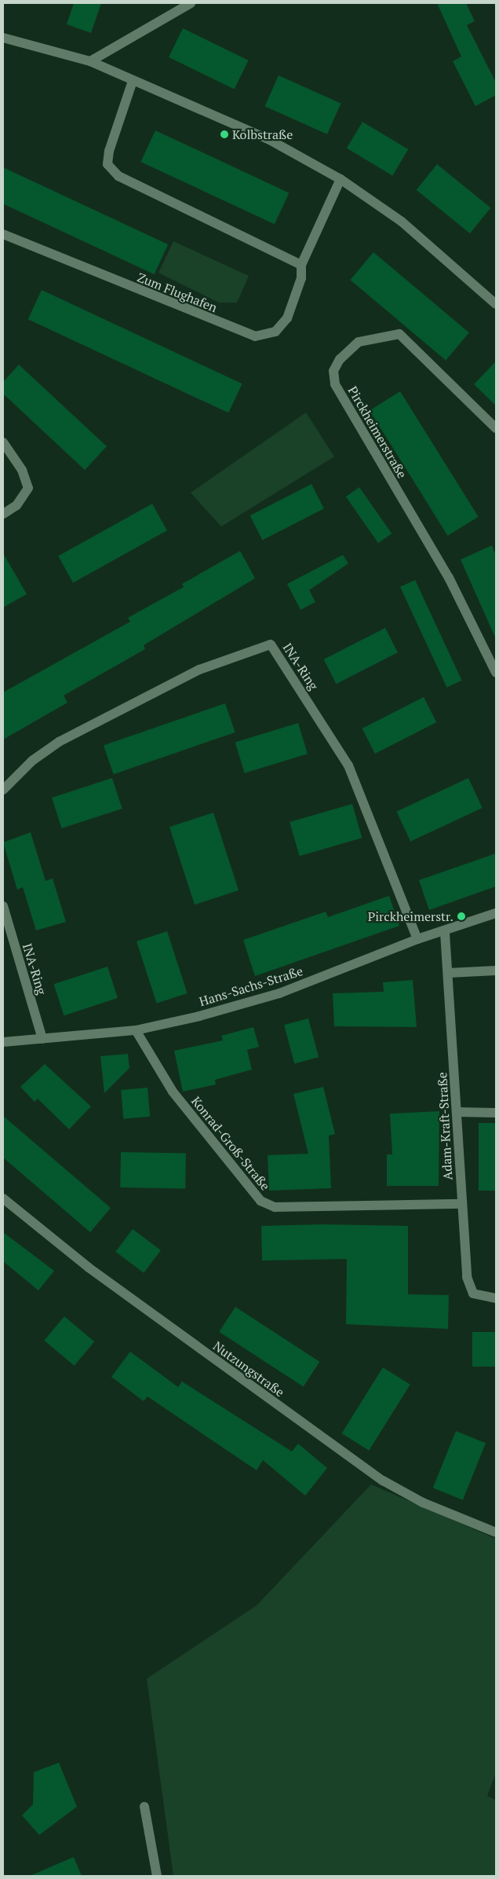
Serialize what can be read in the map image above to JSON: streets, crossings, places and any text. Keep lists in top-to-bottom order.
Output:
{
  "streets": {
    "street": [
      "Zum Flughafen",
      "Pirckheimerstraße",
      "INA-Ring",
      "Hans-Sachs-Straße",
      "Adam-Kraft-Straße",
      "Konrad-Groß-Straße",
      "Nutzungstraße"
    ]
  },
  "crossings": [
    ["INA-Ring", "Hans-Sachs-Straße"],
    ["Hans-Sachs-Straße", "Adam-Kraft-Straße"],
    ["Hans-Sachs-Straße", "Konrad-Groß-Straße"],
    ["Adam-Kraft-Straße", "Konrad-Groß-Straße"]
  ],
  "places": ["Kolbstraße", "Pirckheimerstr."]
}
